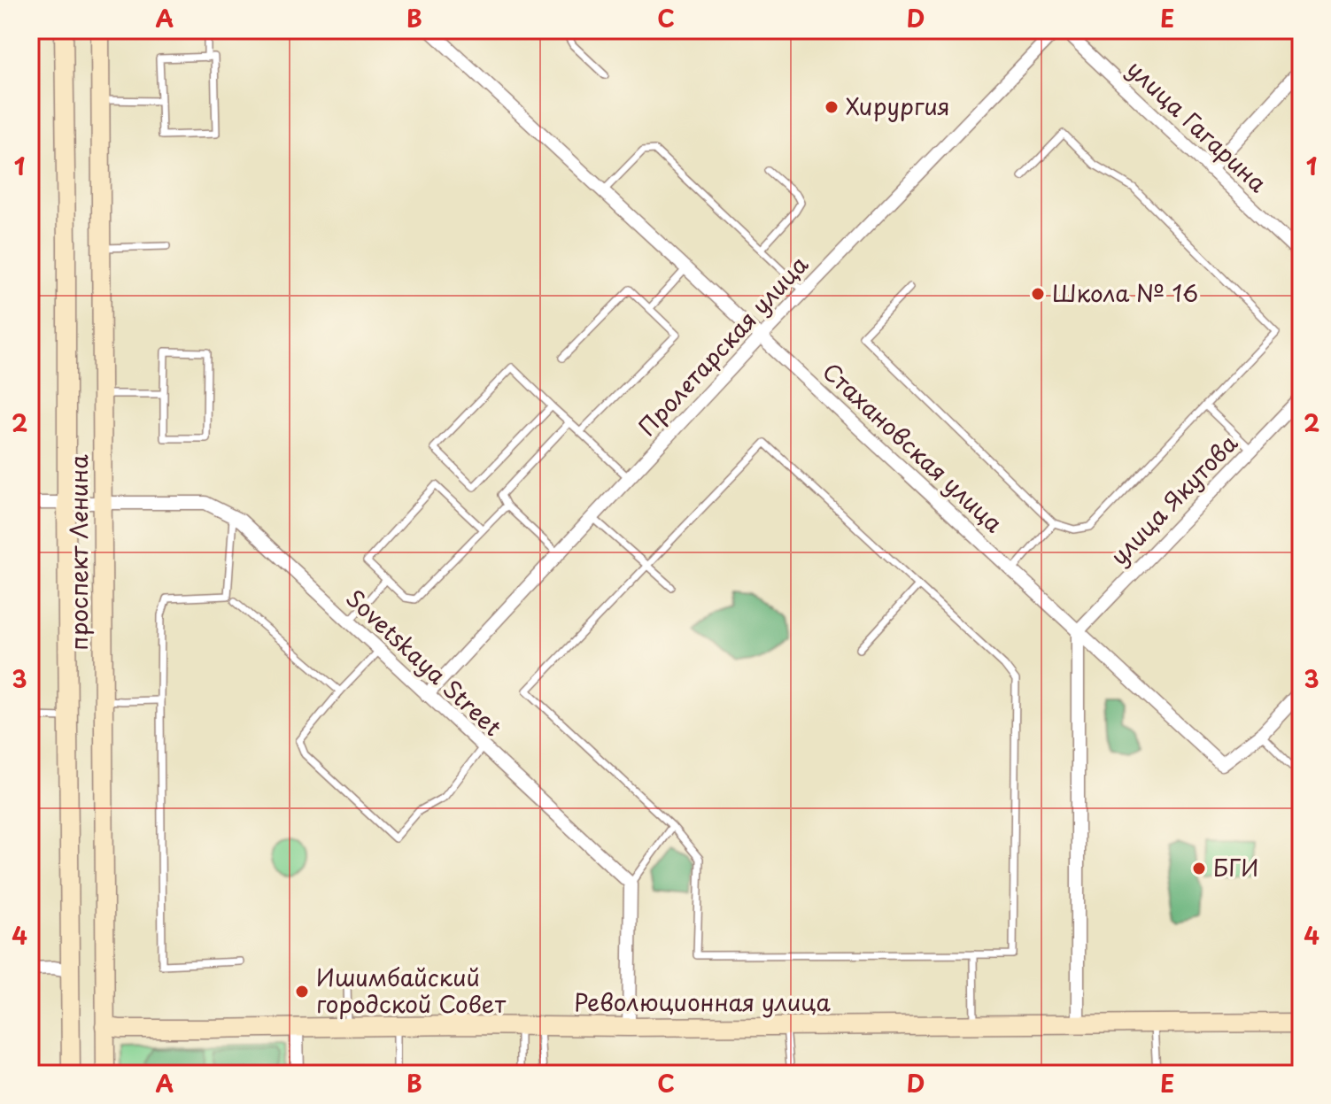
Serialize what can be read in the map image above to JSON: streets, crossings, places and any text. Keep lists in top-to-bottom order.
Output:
{
  "streets": {
    "street": [
      "улица Гагарина",
      "Пролетарская улица",
      "Стахановская улица",
      "улица Якутова",
      "проспект Ленина",
      "Sovetskaya Street",
      "Революционная улица"
    ]
  },
  "crossings": [
    ["Пролетарская улица", "Стахановская улица"],
    ["Пролетарская улица", "Sovetskaya Street"],
    ["Стахановская улица", "улица Якутова"],
    ["проспект Ленина", "Sovetskaya Street"],
    ["проспект Ленина", "Революционная улица"]
  ],
  "places": [
    "Хирургия",
    "Школа № 16",
    "БГИ",
    "Ишимбайский городской Совет"
  ],
  "grid": {
    "columns": [
      "A",
      "B",
      "C",
      "D",
      "E"
    ],
    "rows": [
      "1",
      "2",
      "3",
      "4"
    ]
  }
}
